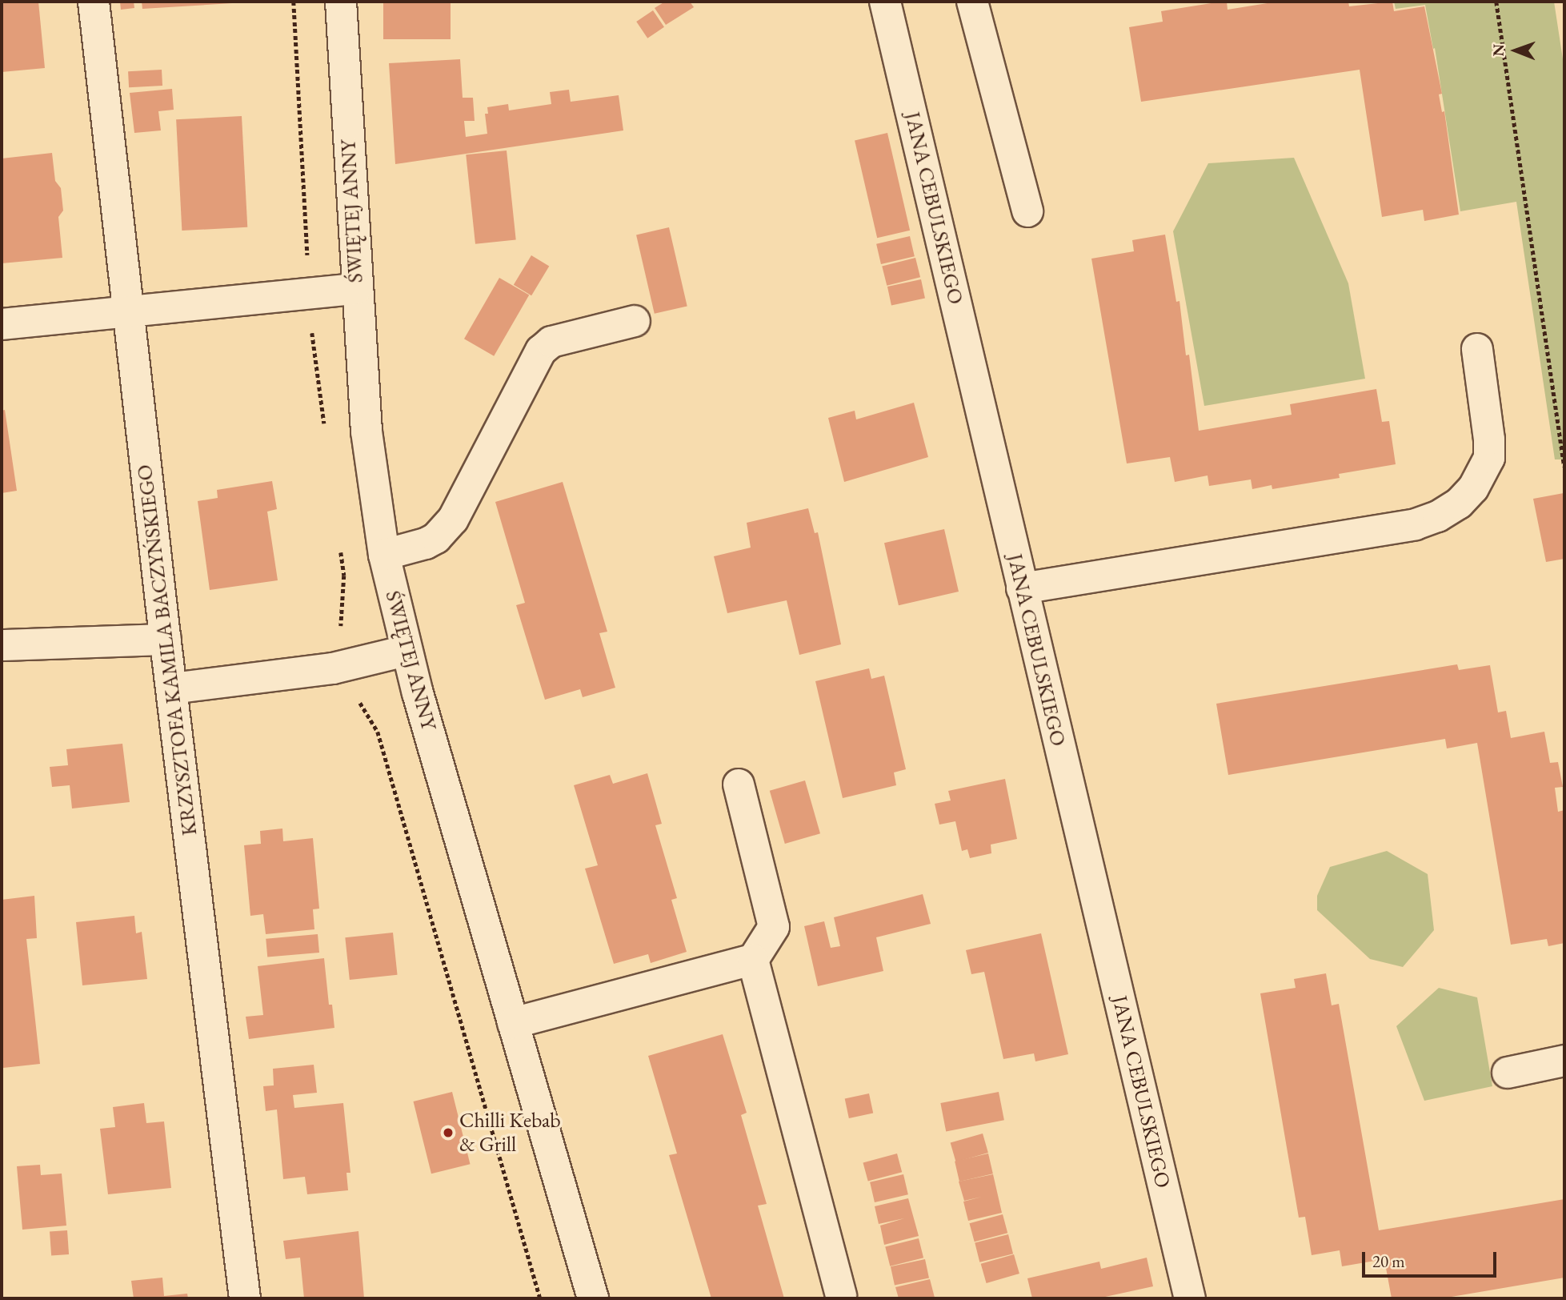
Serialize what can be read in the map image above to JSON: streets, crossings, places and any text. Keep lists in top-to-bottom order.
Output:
{
  "streets": {
    "street": ["JANA CEBULSKIEGO", "ŚWIĘTEJ ANNY", "KRZYSZTOFA KAMILA BACZYŃSKIEGO"]
  },
  "places": ["Chilli Kebab & Grill"],
  "scale_bar": "20 m",
  "north": "left"
}
